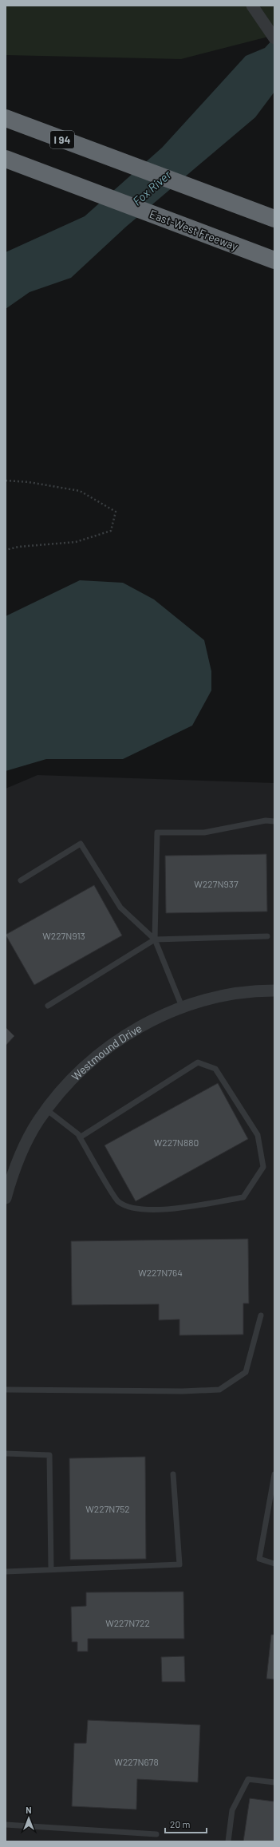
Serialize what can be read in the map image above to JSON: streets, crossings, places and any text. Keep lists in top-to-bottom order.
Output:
{
  "streets": {
    "highway": ["I 94", "East-West Freeway"],
    "street": ["Westmound Drive"]
  },
  "water": ["Fox River"],
  "house_numbers": [
    "W227N937",
    "W227N913",
    "W227N880",
    "W227N764",
    "W227N752",
    "W227N722",
    "W227N678"
  ],
  "scale_bar": "20 m",
  "north": "top"
}
